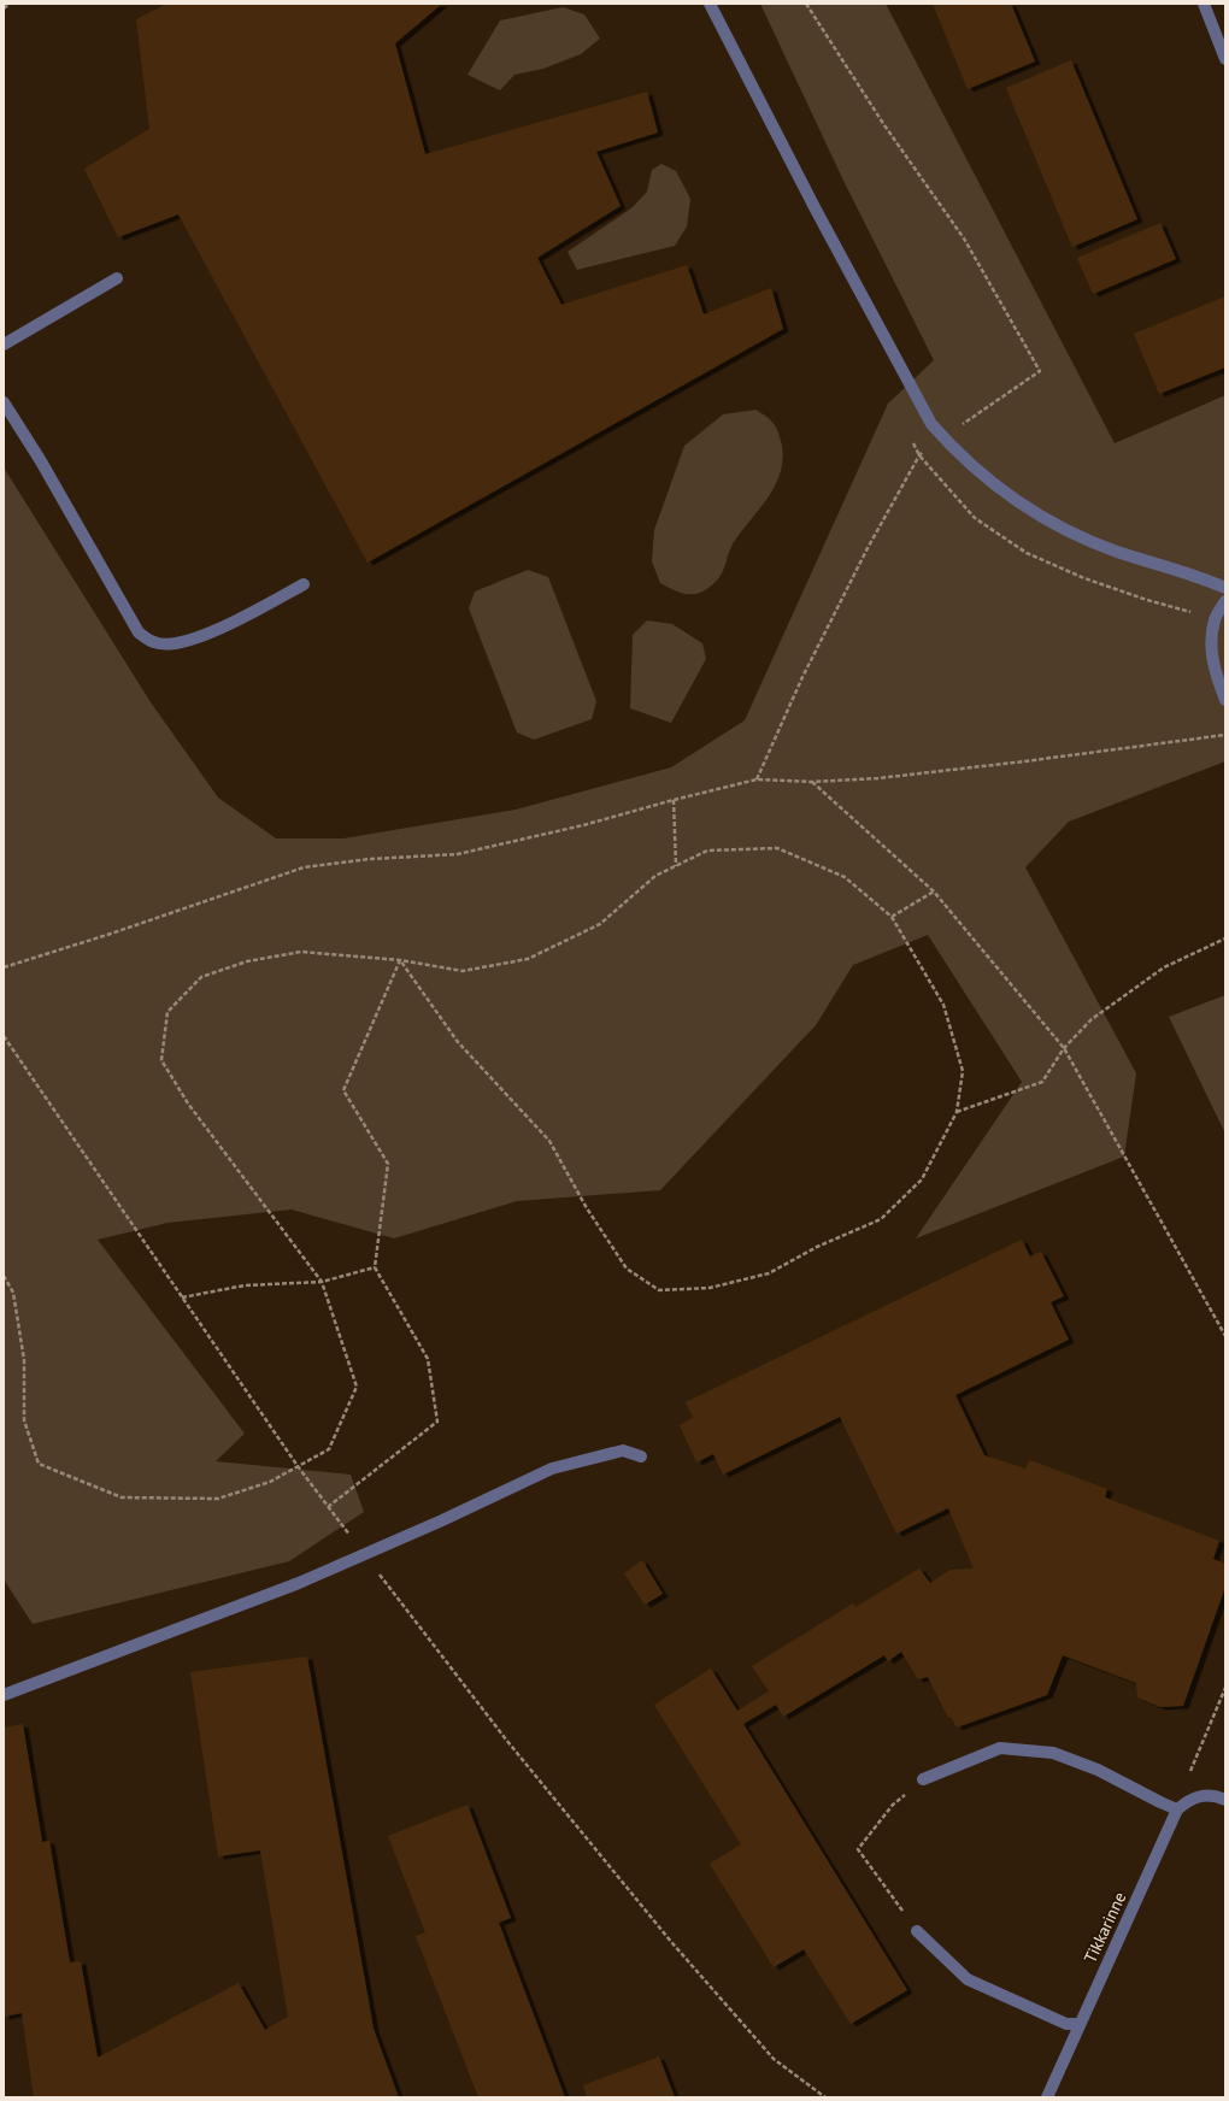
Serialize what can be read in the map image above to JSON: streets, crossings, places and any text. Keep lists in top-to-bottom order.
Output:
{
  "streets": {
    "street": ["Tikkarinne"]
  }
}
